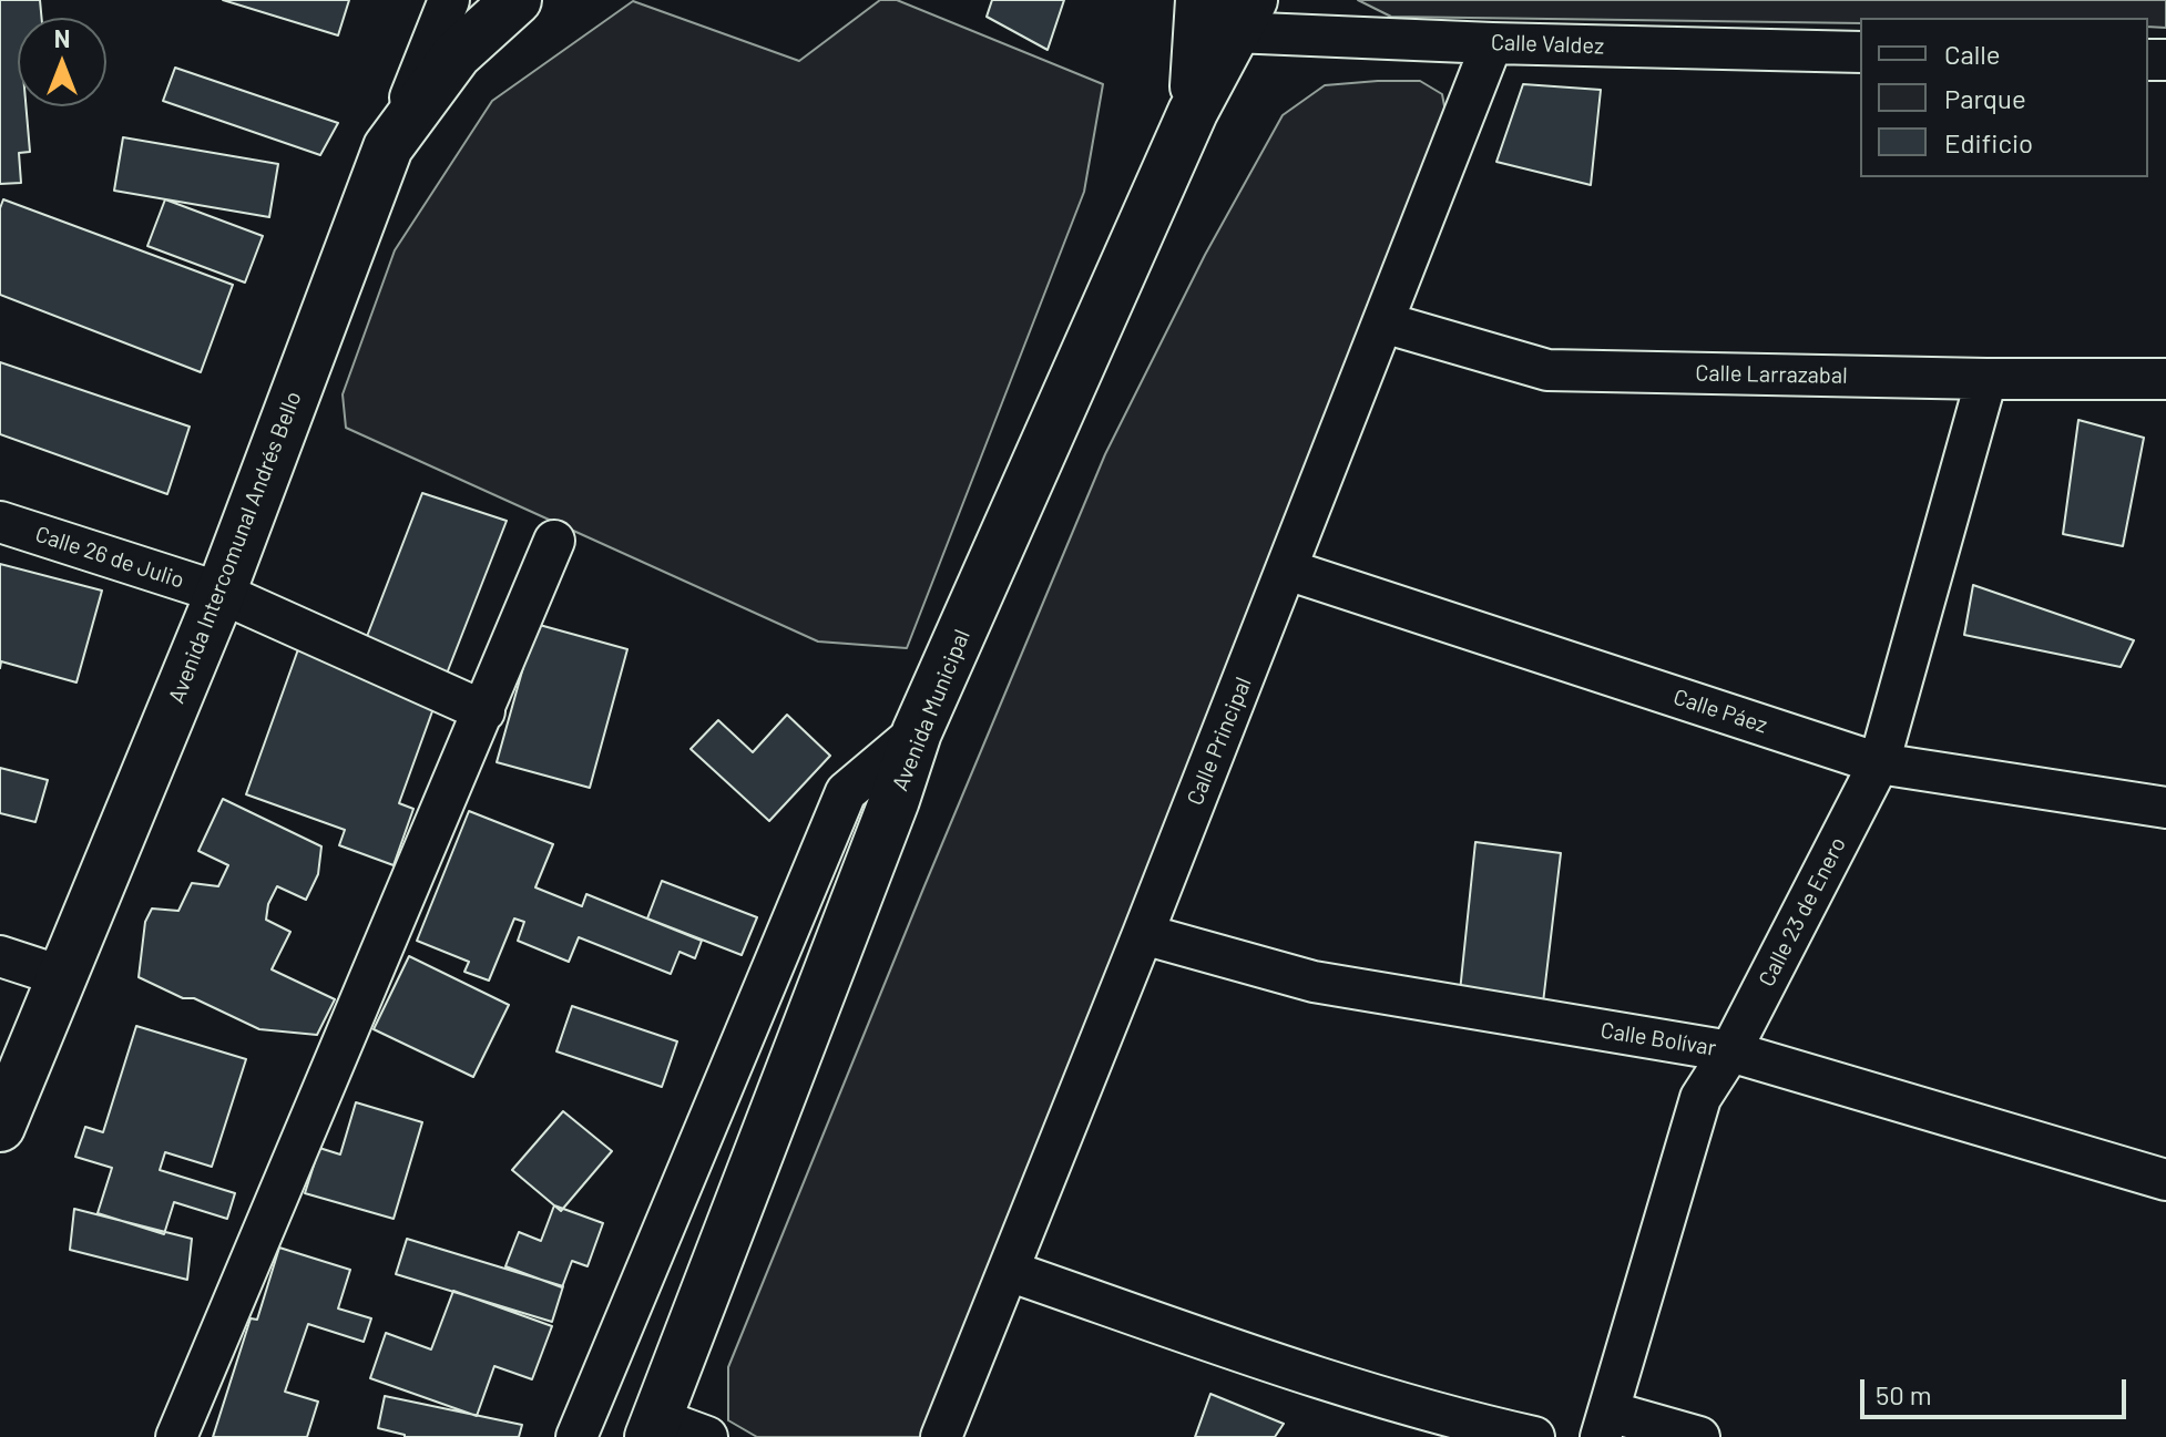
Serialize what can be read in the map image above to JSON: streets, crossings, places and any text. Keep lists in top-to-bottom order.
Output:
{
  "streets": {
    "highway": ["Avenida Intercomunal Andrés Bello", "Avenida Municipal"],
    "street": [
      "Calle Valdez",
      "Calle Larrazabal",
      "Calle 26 de Julio",
      "Calle Páez",
      "Calle Principal",
      "Calle 23 de Enero",
      "Calle Bolívar"
    ]
  },
  "crossings": [
    ["Calle Valdez", "Avenida Municipal"],
    ["Calle Valdez", "Calle Principal"],
    ["Calle Larrazabal", "Calle Principal"],
    ["Calle Larrazabal", "Calle 23 de Enero"],
    ["Avenida Intercomunal Andrés Bello", "Calle 26 de Julio"],
    ["Calle Páez", "Calle Principal"],
    ["Calle Páez", "Calle 23 de Enero"],
    ["Calle Principal", "Calle Bolívar"],
    ["Calle 23 de Enero", "Calle Bolívar"]
  ],
  "legend": ["Calle", "Parque", "Edificio"],
  "scale_bar": "50 m",
  "north": "top"
}
